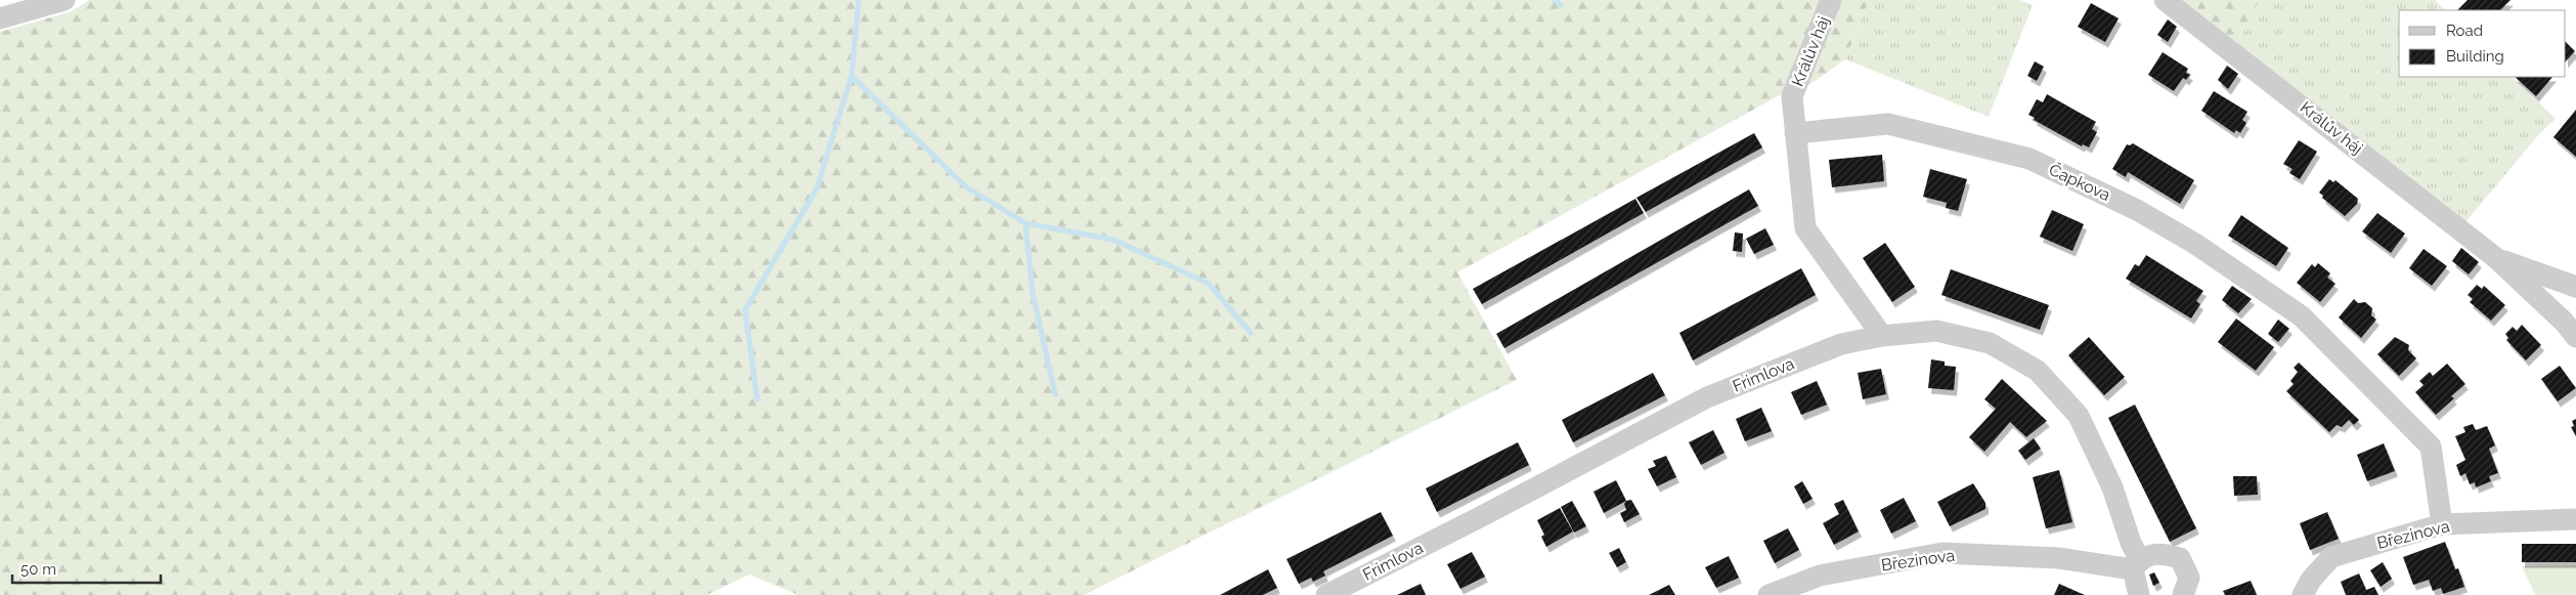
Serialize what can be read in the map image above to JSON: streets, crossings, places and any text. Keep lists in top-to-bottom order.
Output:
{
  "streets": {
    "street": [
      "Králův háj",
      "Čapkova",
      "Frimlova",
      "Březinova"
    ]
  },
  "crossings": [
    ["Králův háj", "Čapkova"],
    ["Čapkova", "Březinova"],
    ["Frimlova", "Březinova"]
  ],
  "legend": ["Road", "Building"],
  "scale_bar": "50 m"
}
